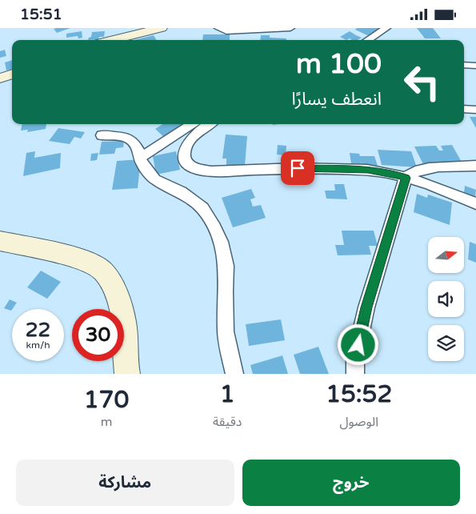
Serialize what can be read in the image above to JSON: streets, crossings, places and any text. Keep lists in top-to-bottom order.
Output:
{
  "north": "right",
  "page": {
    "status": "15:51",
    "turn": ["100 m", "انعطف يسارًا"],
    "speed": "22 km/h",
    "limit": "30",
    "eta": [
      "15:52",
      "الوصول",
      "1",
      "دقيقة",
      "170",
      "m"
    ],
    "buttons": ["خروج", "مشاركة"]
  }
}
